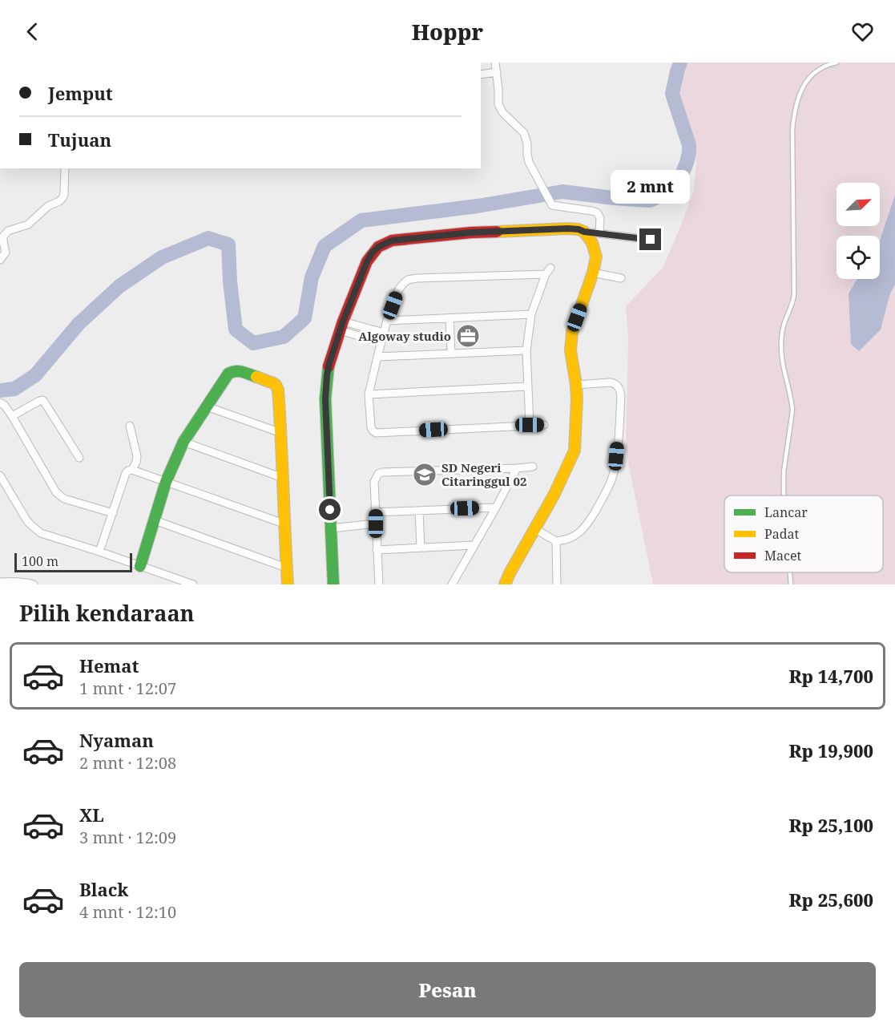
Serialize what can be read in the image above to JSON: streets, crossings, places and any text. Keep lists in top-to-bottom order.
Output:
{
  "places": {
    "office": ["Algoway studio"],
    "school or university": ["SD Negeri Citaringgul 02"]
  },
  "legend": ["Lancar", "Padat", "Macet"],
  "scale_bar": "100 m",
  "north": "top right",
  "page": {
    "header": "Hoppr",
    "banner": ["Jemput", "Tujuan"],
    "bubble": "2 mnt",
    "scale": "100 m",
    "heading": "Pilih kendaraan",
    "list": [
      {
        "name": "Hemat",
        "note": "1 mnt · 12:07",
        "value": "Rp 14,700"
      },
      {
        "name": "Nyaman",
        "note": "2 mnt · 12:08",
        "value": "Rp 19,900"
      },
      {
        "name": "XL",
        "note": "3 mnt · 12:09",
        "value": "Rp 25,100"
      },
      {
        "name": "Black",
        "note": "4 mnt · 12:10",
        "value": "Rp 25,600"
      }
    ],
    "buttons": "Pesan"
  }
}
